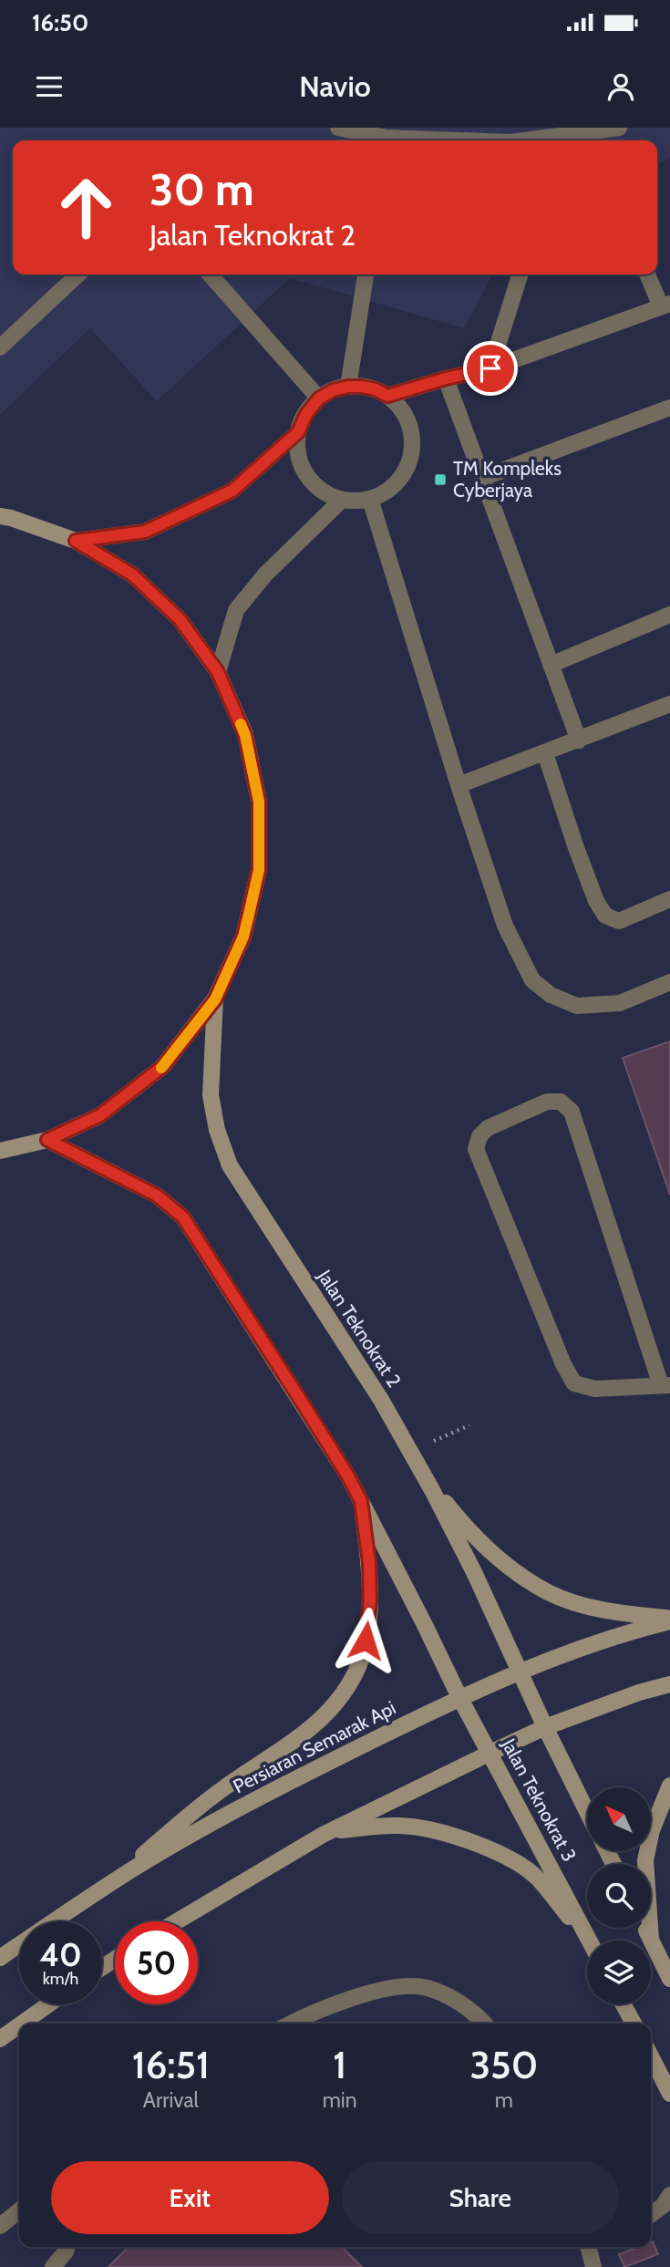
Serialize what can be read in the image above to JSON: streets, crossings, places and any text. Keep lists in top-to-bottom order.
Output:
{
  "streets": {
    "main road": ["Jalan Teknokrat 2", "Persiaran Semarak Api", "Jalan Teknokrat 3"]
  },
  "crossings": [
    ["Jalan Teknokrat 2", "Persiaran Semarak Api"],
    ["Jalan Teknokrat 2", "Jalan Teknokrat 3"],
    ["Persiaran Semarak Api", "Jalan Teknokrat 3"]
  ],
  "places": {
    "transit": ["TM Kompleks Cyberjaya"]
  },
  "north": "top left",
  "page": {
    "status": "16:50",
    "header": "Navio",
    "turn": ["30 m", "Jalan Teknokrat 2"],
    "speed": "40 km/h",
    "limit": "50",
    "eta": [
      "16:51",
      "Arrival",
      "1",
      "min",
      "350",
      "m"
    ],
    "buttons": ["Exit", "Share"]
  }
}
